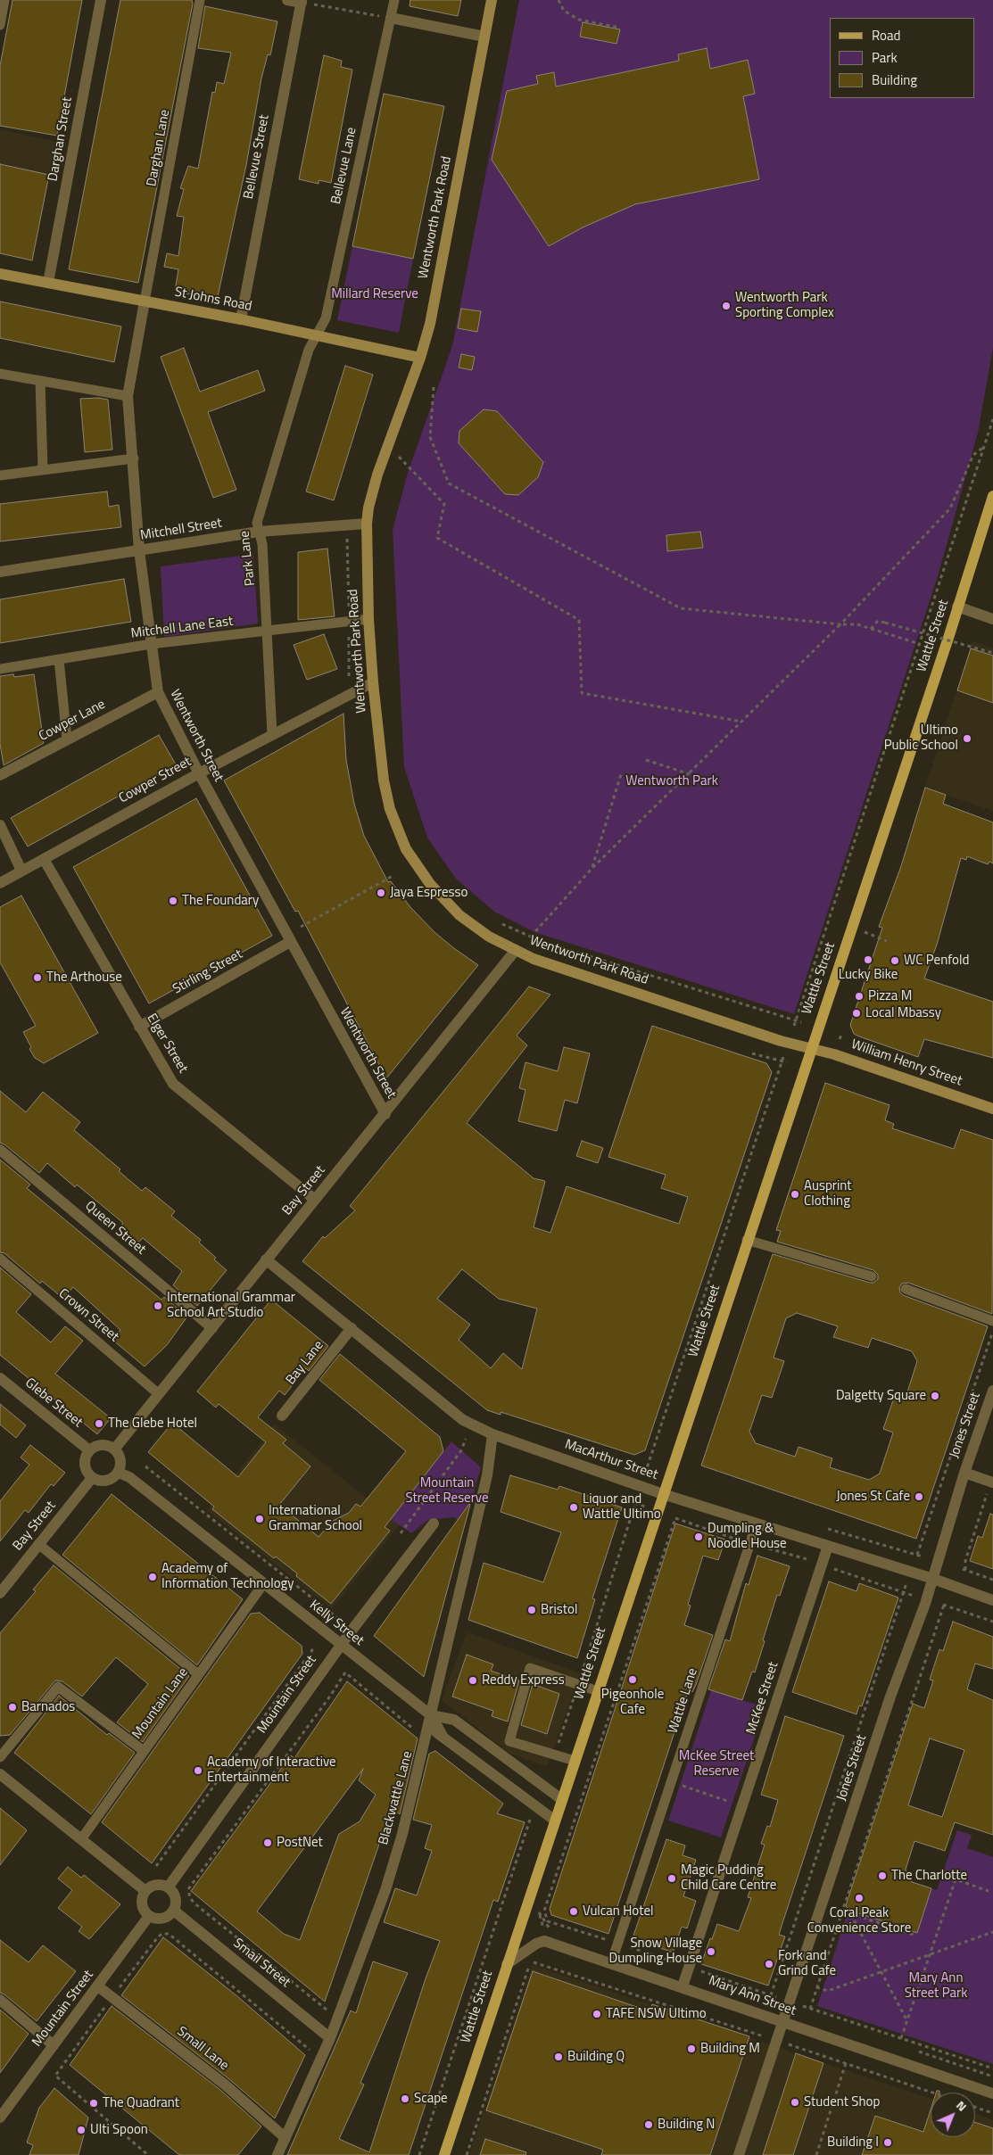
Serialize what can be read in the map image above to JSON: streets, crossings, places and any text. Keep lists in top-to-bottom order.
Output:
{
  "streets": {
    "main road": ["Wattle Street"],
    "street": [
      "Darghan Street",
      "Bellevue Street",
      "Wentworth Park Road",
      "St Johns Road",
      "Mitchell Street",
      "Cowper Lane",
      "Wentworth Street",
      "Cowper Street",
      "Stirling Street",
      "Elger Street",
      "William Henry Street",
      "Bay Street",
      "Queen Street",
      "Bay Lane",
      "Glebe Street",
      "Jones Street",
      "MacArthur Street",
      "Kelly Street",
      "Mountain Street",
      "McKee Street",
      "Blackwattle Lane",
      "Smail Street",
      "Mary Ann Street",
      "Small Lane"
    ],
    "lane": [
      "Darghan Lane",
      "Bellevue Lane",
      "Park Lane",
      "Mitchell Lane East",
      "Crown Street",
      "Wattle Lane",
      "Mountain Lane"
    ]
  },
  "crossings": [
    ["Darghan Street", "St Johns Road"],
    ["Darghan Lane", "St Johns Road"],
    ["Darghan Lane", "Wentworth Street"],
    ["Bellevue Street", "St Johns Road"],
    ["Bellevue Lane", "St Johns Road"],
    ["Bellevue Lane", "Park Lane"],
    ["Wentworth Park Road", "St Johns Road"],
    ["Wentworth Park Road", "Mitchell Street"],
    ["Wentworth Park Road", "Mitchell Lane East"],
    ["Wentworth Park Road", "Wattle Street"],
    ["Wentworth Park Road", "Cowper Street"],
    ["Wentworth Park Road", "William Henry Street"],
    ["Wentworth Park Road", "Bay Street"],
    ["St Johns Road", "Park Lane"],
    ["St Johns Road", "Wentworth Street"],
    ["Mitchell Street", "Park Lane"],
    ["Mitchell Street", "Wentworth Street"],
    ["Park Lane", "Mitchell Lane East"],
    ["Park Lane", "Cowper Street"],
    ["Mitchell Lane East", "Wentworth Street"],
    ["Wattle Street", "William Henry Street"],
    ["Wattle Street", "MacArthur Street"],
    ["Wattle Street", "Kelly Street"],
    ["Wattle Street", "Mary Ann Street"],
    ["Cowper Lane", "Wentworth Street"],
    ["Wentworth Street", "Cowper Street"],
    ["Wentworth Street", "Stirling Street"],
    ["Wentworth Street", "Bay Street"],
    ["Cowper Street", "Elger Street"],
    ["Stirling Street", "Elger Street"],
    ["Elger Street", "Bay Street"],
    ["Bay Street", "Queen Street"],
    ["Bay Street", "Crown Street"],
    ["Bay Street", "Glebe Street"],
    ["Bay Street", "MacArthur Street"],
    ["Bay Street", "Kelly Street"],
    ["Bay Lane", "MacArthur Street"],
    ["Glebe Street", "Kelly Street"],
    ["Jones Street", "MacArthur Street"],
    ["Jones Street", "Mary Ann Street"],
    ["MacArthur Street", "McKee Street"],
    ["MacArthur Street", "Wattle Lane"],
    ["MacArthur Street", "Blackwattle Lane"],
    ["Kelly Street", "Mountain Street"],
    ["Kelly Street", "Mountain Lane"],
    ["Kelly Street", "Blackwattle Lane"],
    ["Mountain Street", "Smail Street"],
    ["Mountain Street", "Small Lane"],
    ["McKee Street", "Mary Ann Street"],
    ["Wattle Lane", "Mary Ann Street"],
    ["Blackwattle Lane", "Smail Street"],
    ["Blackwattle Lane", "Small Lane"]
  ],
  "parks": [
    "Millard Reserve",
    "Wentworth Park",
    "Mountain Street Reserve",
    "McKee Street Reserve",
    "Mary Ann Street Park"
  ],
  "places": [
    "Wentworth Park Sporting Complex",
    "Ultimo Public School",
    "Jaya Espresso",
    "The Foundary",
    "Lucky Bike",
    "WC Penfold",
    "The Arthouse",
    "Pizza M",
    "Local Mbassy",
    "Ausprint Clothing",
    "International Grammar School Art Studio",
    "Dalgetty Square",
    "The Glebe Hotel",
    "Jones St Cafe",
    "Liquor and Wattle Ultimo",
    "International Grammar School",
    "Dumpling & Noodle House",
    "Academy of Information Technology",
    "Bristol",
    "Pigeonhole Cafe",
    "Reddy Express",
    "Barnados",
    "Academy of Interactive Entertainment",
    "PostNet",
    "The Charlotte",
    "Magic Pudding Child Care Centre",
    "Coral Peak Convenience Store",
    "Vulcan Hotel",
    "Snow Village Dumpling House",
    "Fork and Grind Cafe",
    "TAFE NSW Ultimo",
    "Building M",
    "Building Q",
    "Scape",
    "Student Shop",
    "The Quadrant",
    "Building N",
    "Ulti Spoon",
    "Building I"
  ],
  "legend": ["Road", "Park", "Building"],
  "north": "top right"
}
